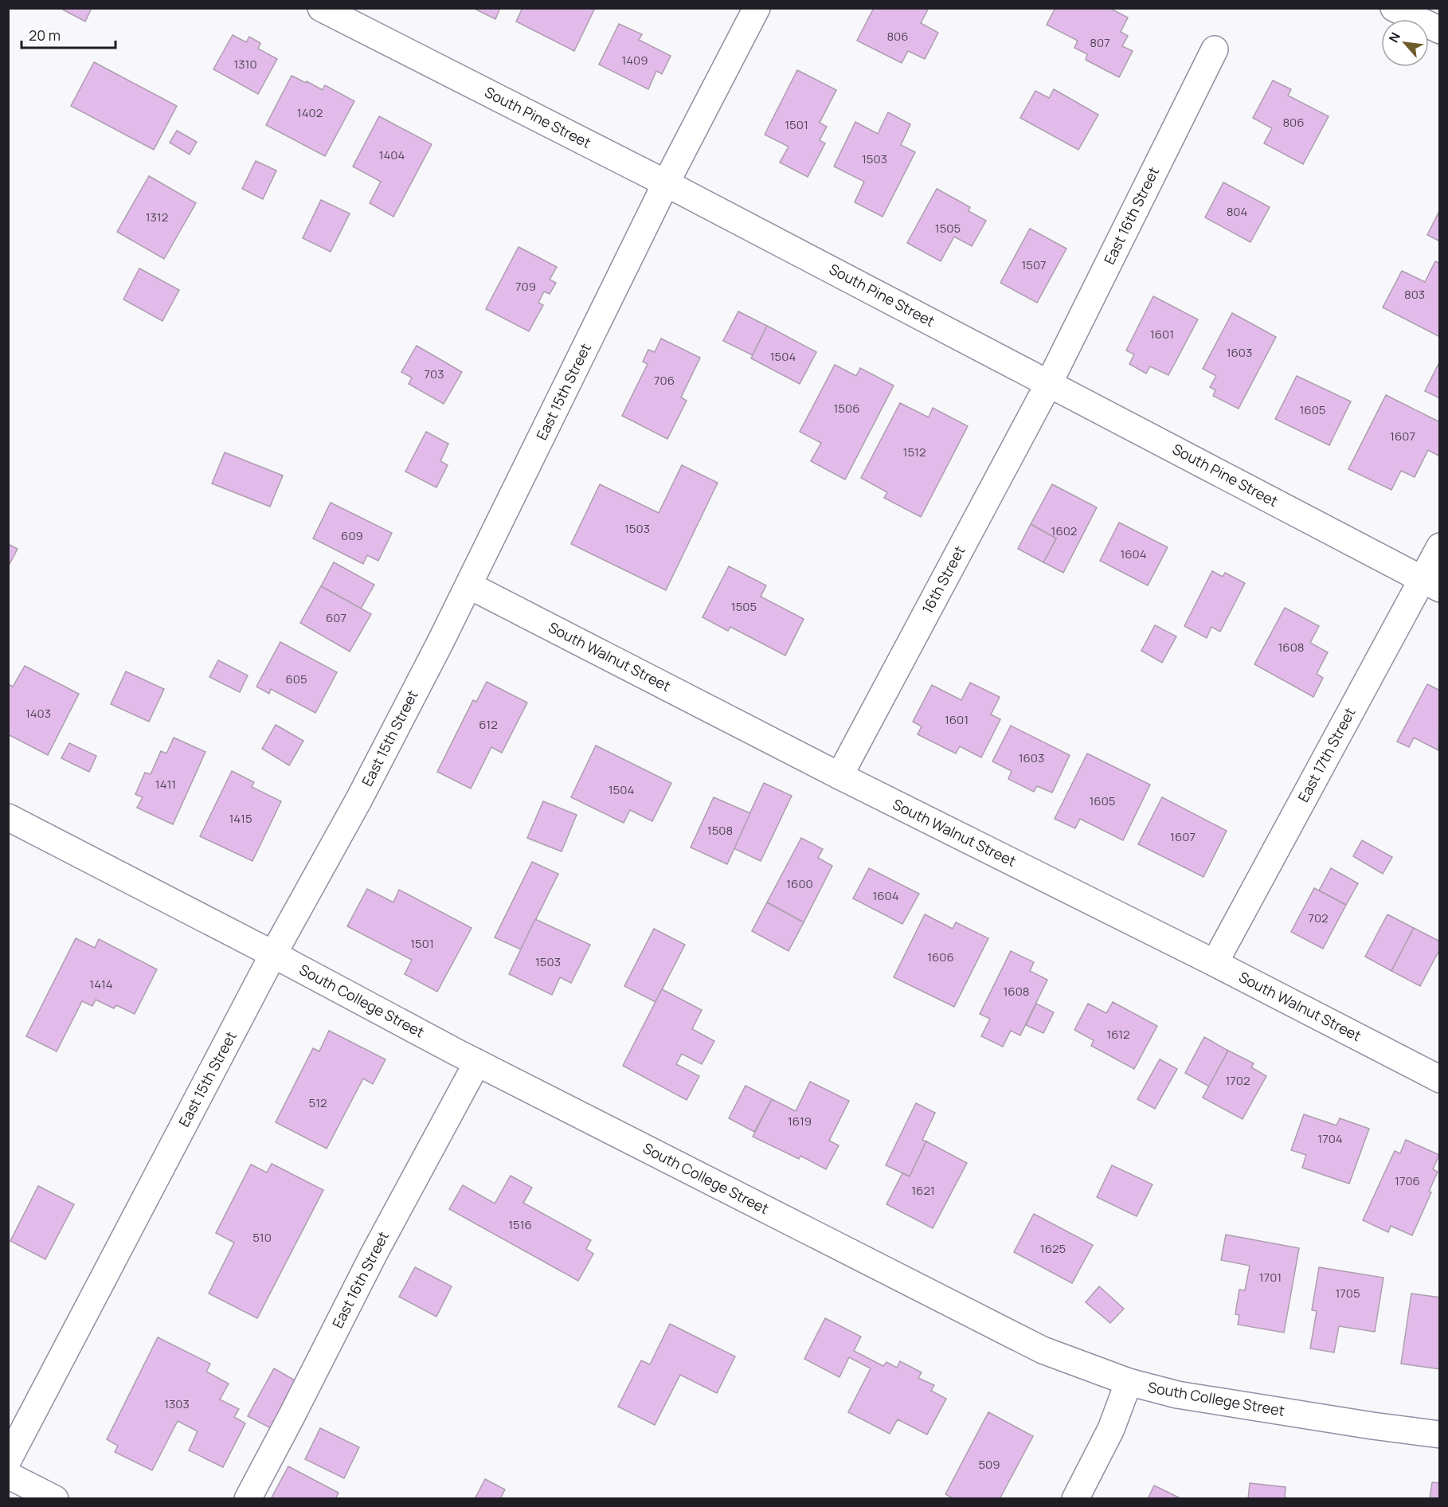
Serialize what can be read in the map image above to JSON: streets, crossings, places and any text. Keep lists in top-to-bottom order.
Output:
{
  "streets": {
    "street": [
      "South Pine Street",
      "East 16th Street",
      "East 15th Street",
      "16th Street",
      "South Walnut Street",
      "East 17th Street",
      "South College Street"
    ]
  },
  "crossings": [
    ["South Pine Street", "East 16th Street"],
    ["South Pine Street", "East 15th Street"],
    ["South Pine Street", "16th Street"],
    ["South Pine Street", "East 17th Street"],
    ["East 16th Street", "16th Street"],
    ["East 16th Street", "South College Street"],
    ["East 15th Street", "South Walnut Street"],
    ["East 15th Street", "South College Street"],
    ["16th Street", "South Walnut Street"],
    ["South Walnut Street", "East 17th Street"]
  ],
  "house_numbers": [
    "806",
    "807",
    "1409",
    "1310",
    "1402",
    "806",
    "1501",
    "1404",
    "1503",
    "804",
    "1312",
    "1505",
    "1507",
    "709",
    "803",
    "1601",
    "1603",
    "1504",
    "703",
    "706",
    "1506",
    "1605",
    "1607",
    "1512",
    "1503",
    "1602",
    "609",
    "1604",
    "1505",
    "607",
    "1608",
    "605",
    "1403",
    "1601",
    "612",
    "1603",
    "1411",
    "1504",
    "1605",
    "1415",
    "1508",
    "1607",
    "1600",
    "1604",
    "702",
    "1501",
    "1606",
    "1503",
    "1414",
    "1608",
    "1612",
    "1702",
    "512",
    "1619",
    "1704",
    "1706",
    "1621",
    "1516",
    "510",
    "1625",
    "1701",
    "1705",
    "1303",
    "509"
  ],
  "scale_bar": "20 m",
  "north": "top left"
}
